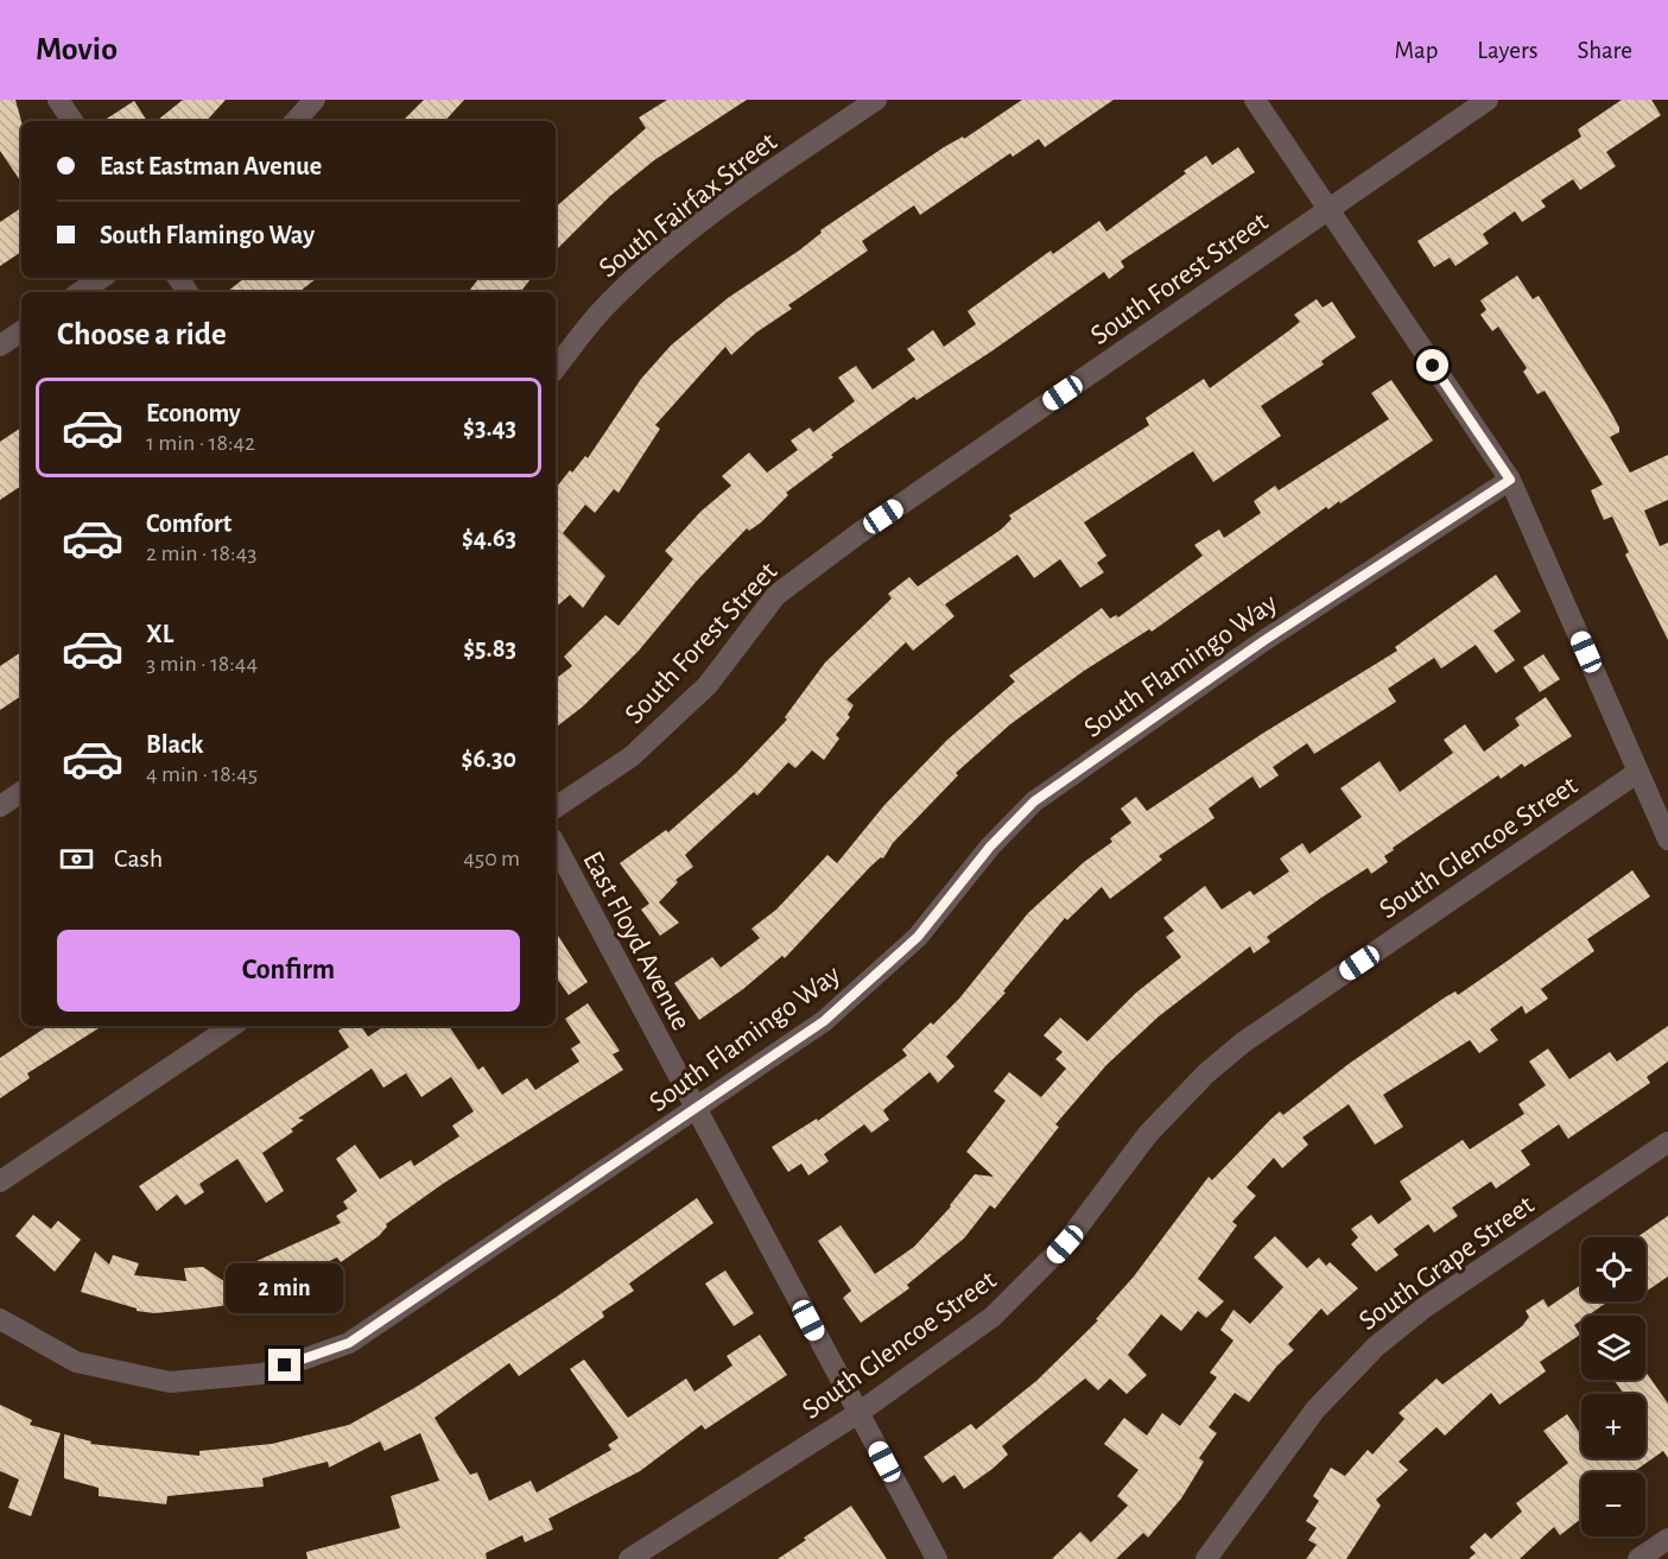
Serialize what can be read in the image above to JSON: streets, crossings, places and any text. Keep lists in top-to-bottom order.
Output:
{
  "streets": {
    "street": [
      "South Fairfax Street",
      "South Forest Street",
      "South Flamingo Way",
      "South Glencoe Street",
      "East Floyd Avenue",
      "South Grape Street"
    ]
  },
  "crossings": [
    ["South Flamingo Way", "East Floyd Avenue"],
    ["South Glencoe Street", "East Floyd Avenue"]
  ],
  "page": {
    "header": "Movio",
    "nav": ["Map", "Layers", "Share"],
    "banner": ["East Eastman Avenue", "South Flamingo Way"],
    "heading": "Choose a ride",
    "list": [
      {
        "name": "Economy",
        "note": "1 min · 18:42",
        "value": "$3.43"
      },
      {
        "name": "Comfort",
        "note": "2 min · 18:43",
        "value": "$4.63"
      },
      {
        "name": "XL",
        "note": "3 min · 18:44",
        "value": "$5.83"
      },
      {
        "name": "Black",
        "note": "4 min · 18:45",
        "value": "$6.30"
      }
    ],
    "pay": ["Cash", "450 m"],
    "buttons": "Confirm",
    "map_buttons": ["+", "−"],
    "bubble": "2 min"
  }
}
